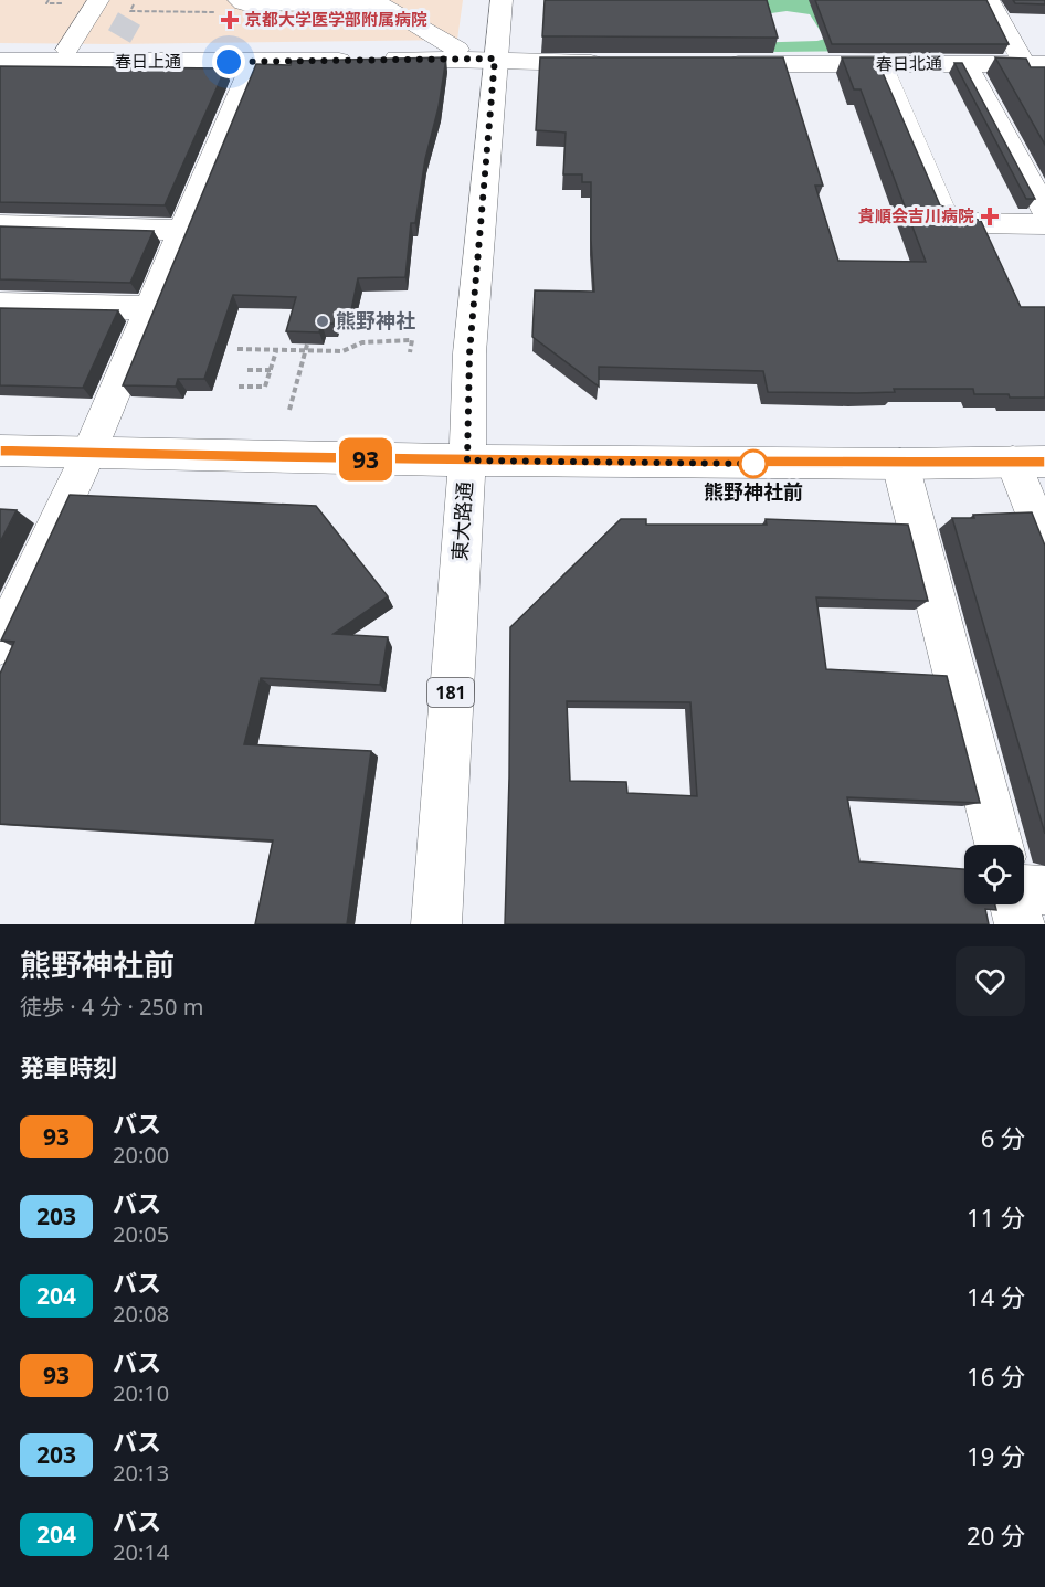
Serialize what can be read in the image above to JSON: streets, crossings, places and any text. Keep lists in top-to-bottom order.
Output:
{
  "streets": {
    "street": [
      "春日上通",
      "春日北通",
      "東大路通",
      "181"
    ]
  },
  "crossings": [
    ["春日上通", "東大路通"]
  ],
  "places": {
    "health": ["京都大学医学部附属病院", "貴順会吉川病院"],
    "other": ["熊野神社", "熊野神社前"]
  },
  "lines": ["bus line 93"],
  "page": {
    "on_map": "93",
    "heading": [
      ["熊野神社前", "徒歩 · 4 分 · 250 m"],
      "発車時刻"
    ],
    "list": [
      {
        "mark": "93",
        "name": "バス",
        "note": "20:00",
        "value": "6 分"
      },
      {
        "mark": "203",
        "name": "バス",
        "note": "20:05",
        "value": "11 分"
      },
      {
        "mark": "204",
        "name": "バス",
        "note": "20:08",
        "value": "14 分"
      },
      {
        "mark": "93",
        "name": "バス",
        "note": "20:10",
        "value": "16 分"
      },
      {
        "mark": "203",
        "name": "バス",
        "note": "20:13",
        "value": "19 分"
      },
      {
        "mark": "204",
        "name": "バス",
        "note": "20:14",
        "value": "20 分"
      }
    ]
  }
}
